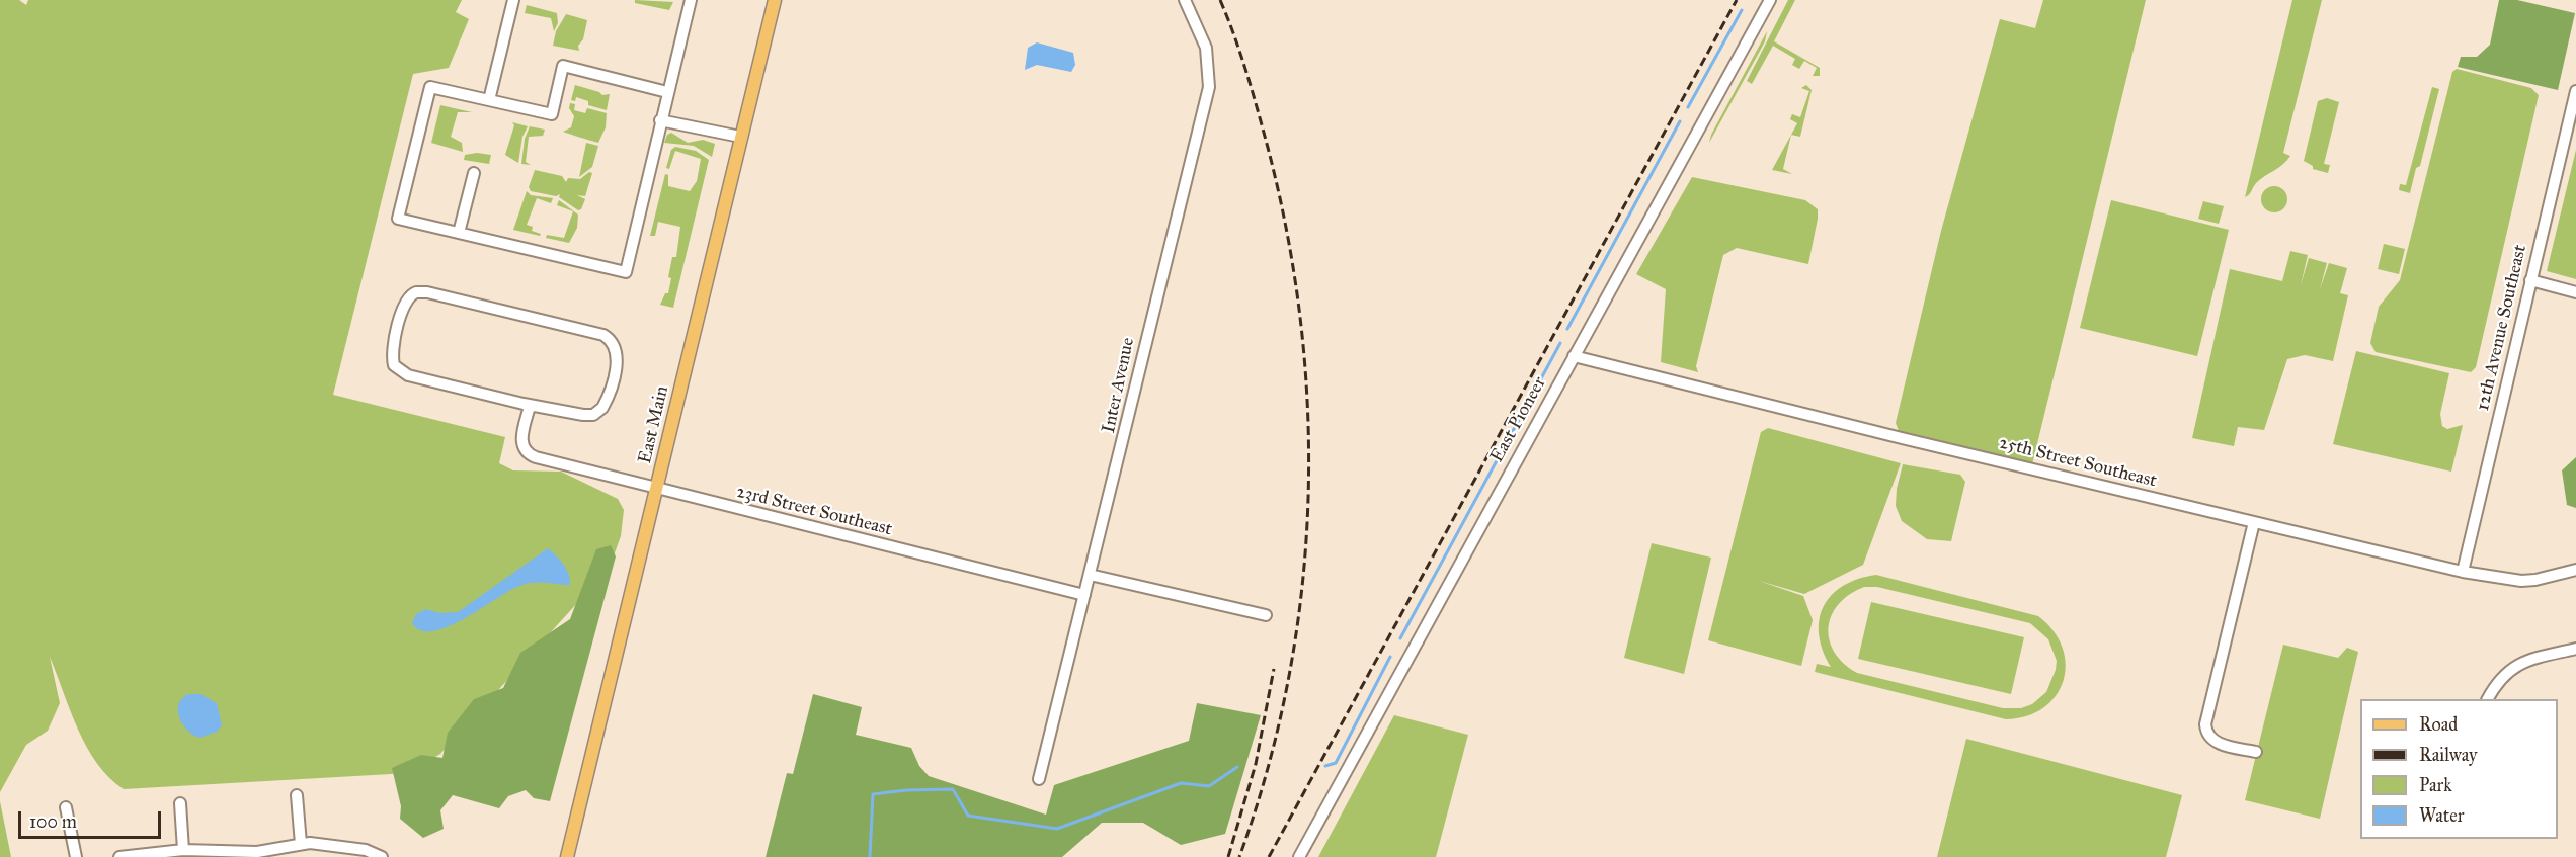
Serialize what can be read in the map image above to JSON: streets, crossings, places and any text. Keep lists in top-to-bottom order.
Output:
{
  "streets": {
    "main road": ["East Main"],
    "street": [
      "12th Avenue Southeast",
      "Inter Avenue",
      "East Pioneer",
      "25th Street Southeast",
      "23rd Street Southeast"
    ]
  },
  "crossings": [
    ["12th Avenue Southeast", "25th Street Southeast"],
    ["Inter Avenue", "23rd Street Southeast"],
    ["East Pioneer", "25th Street Southeast"],
    ["East Main", "23rd Street Southeast"]
  ],
  "legend": [
    "Road",
    "Railway",
    "Park",
    "Water"
  ],
  "scale_bar": "100 m"
}
